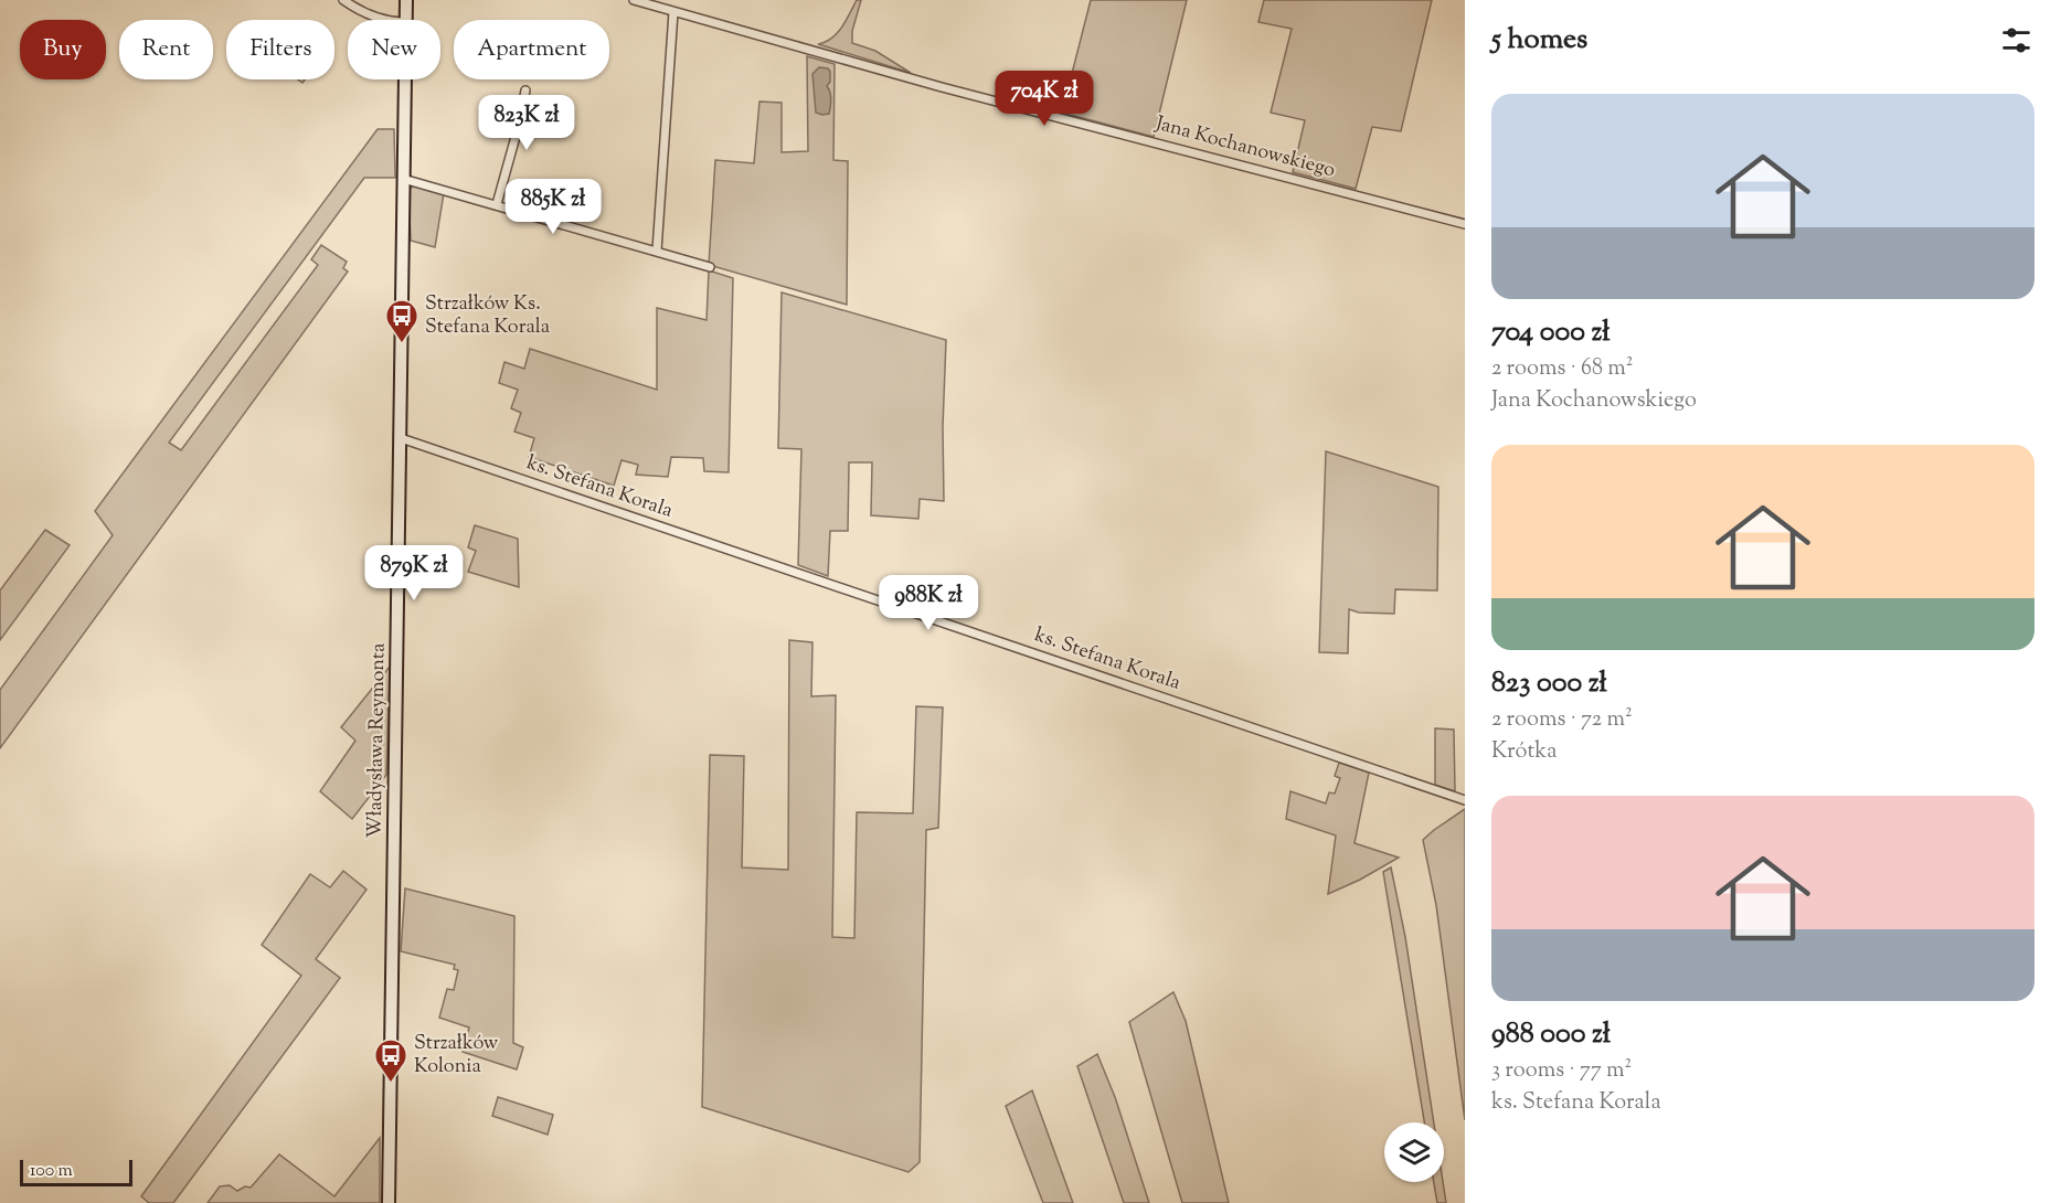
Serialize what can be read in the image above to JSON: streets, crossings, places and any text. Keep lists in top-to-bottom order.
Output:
{
  "streets": {
    "street": ["Jana Kochanowskiego", "ks. Stefana Korala", "Władysława Reymonta"]
  },
  "crossings": [
    ["ks. Stefana Korala", "Władysława Reymonta"]
  ],
  "places": {
    "bus stop": ["Strzałków Ks. Stefana Korala", "Strzałków Kolonia"]
  },
  "scale_bar": "100 m",
  "page": {
    "heading": "5 homes",
    "chip": [
      "Buy",
      "Rent",
      "Filters",
      "New",
      "Apartment"
    ],
    "price": [
      "704K zł",
      "823K zł",
      "885K zł",
      "879K zł",
      "988K zł"
    ],
    "list": [
      {
        "name": "704 000 zł",
        "note": "2 rooms · 68 m² · Jana Kochanowskiego"
      },
      {
        "name": "823 000 zł",
        "note": "2 rooms · 72 m² · Krótka"
      },
      {
        "name": "988 000 zł",
        "note": "3 rooms · 77 m² · ks. Stefana Korala"
      }
    ],
    "scale": "100 m"
  }
}
